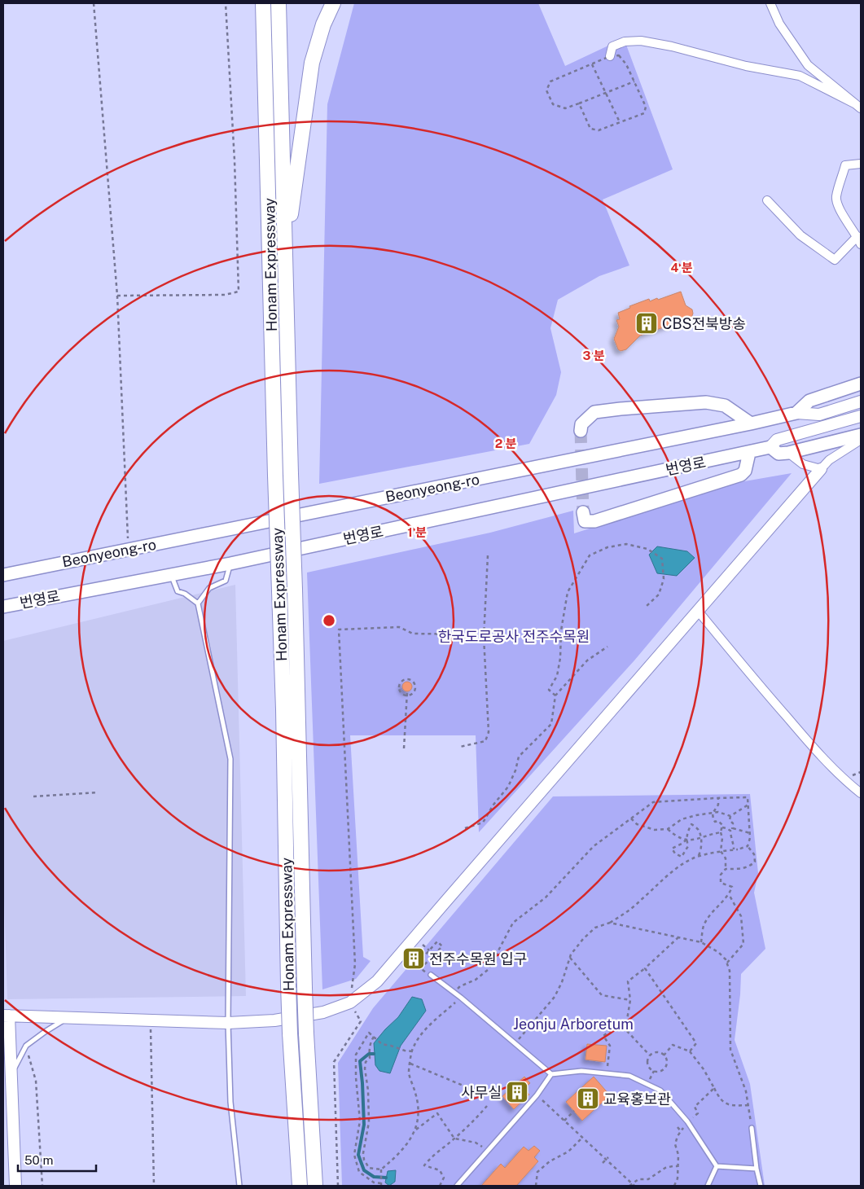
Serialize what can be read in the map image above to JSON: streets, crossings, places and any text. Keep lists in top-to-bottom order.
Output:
{
  "streets": {
    "highway": ["Honam Expressway"],
    "main road": ["번영로", "Beonyeong-ro"]
  },
  "parks": ["한국도로공사 전주수목원", "Jeonju Arboretum"],
  "places": {
    "building": [
      "CBS전북방송",
      "전주수목원 입구",
      "사무실",
      "교육홍보관"
    ]
  },
  "scale_bar": "50 m",
  "rings": [
    "4 분",
    "3 분",
    "2 분",
    "1 분"
  ]
}
